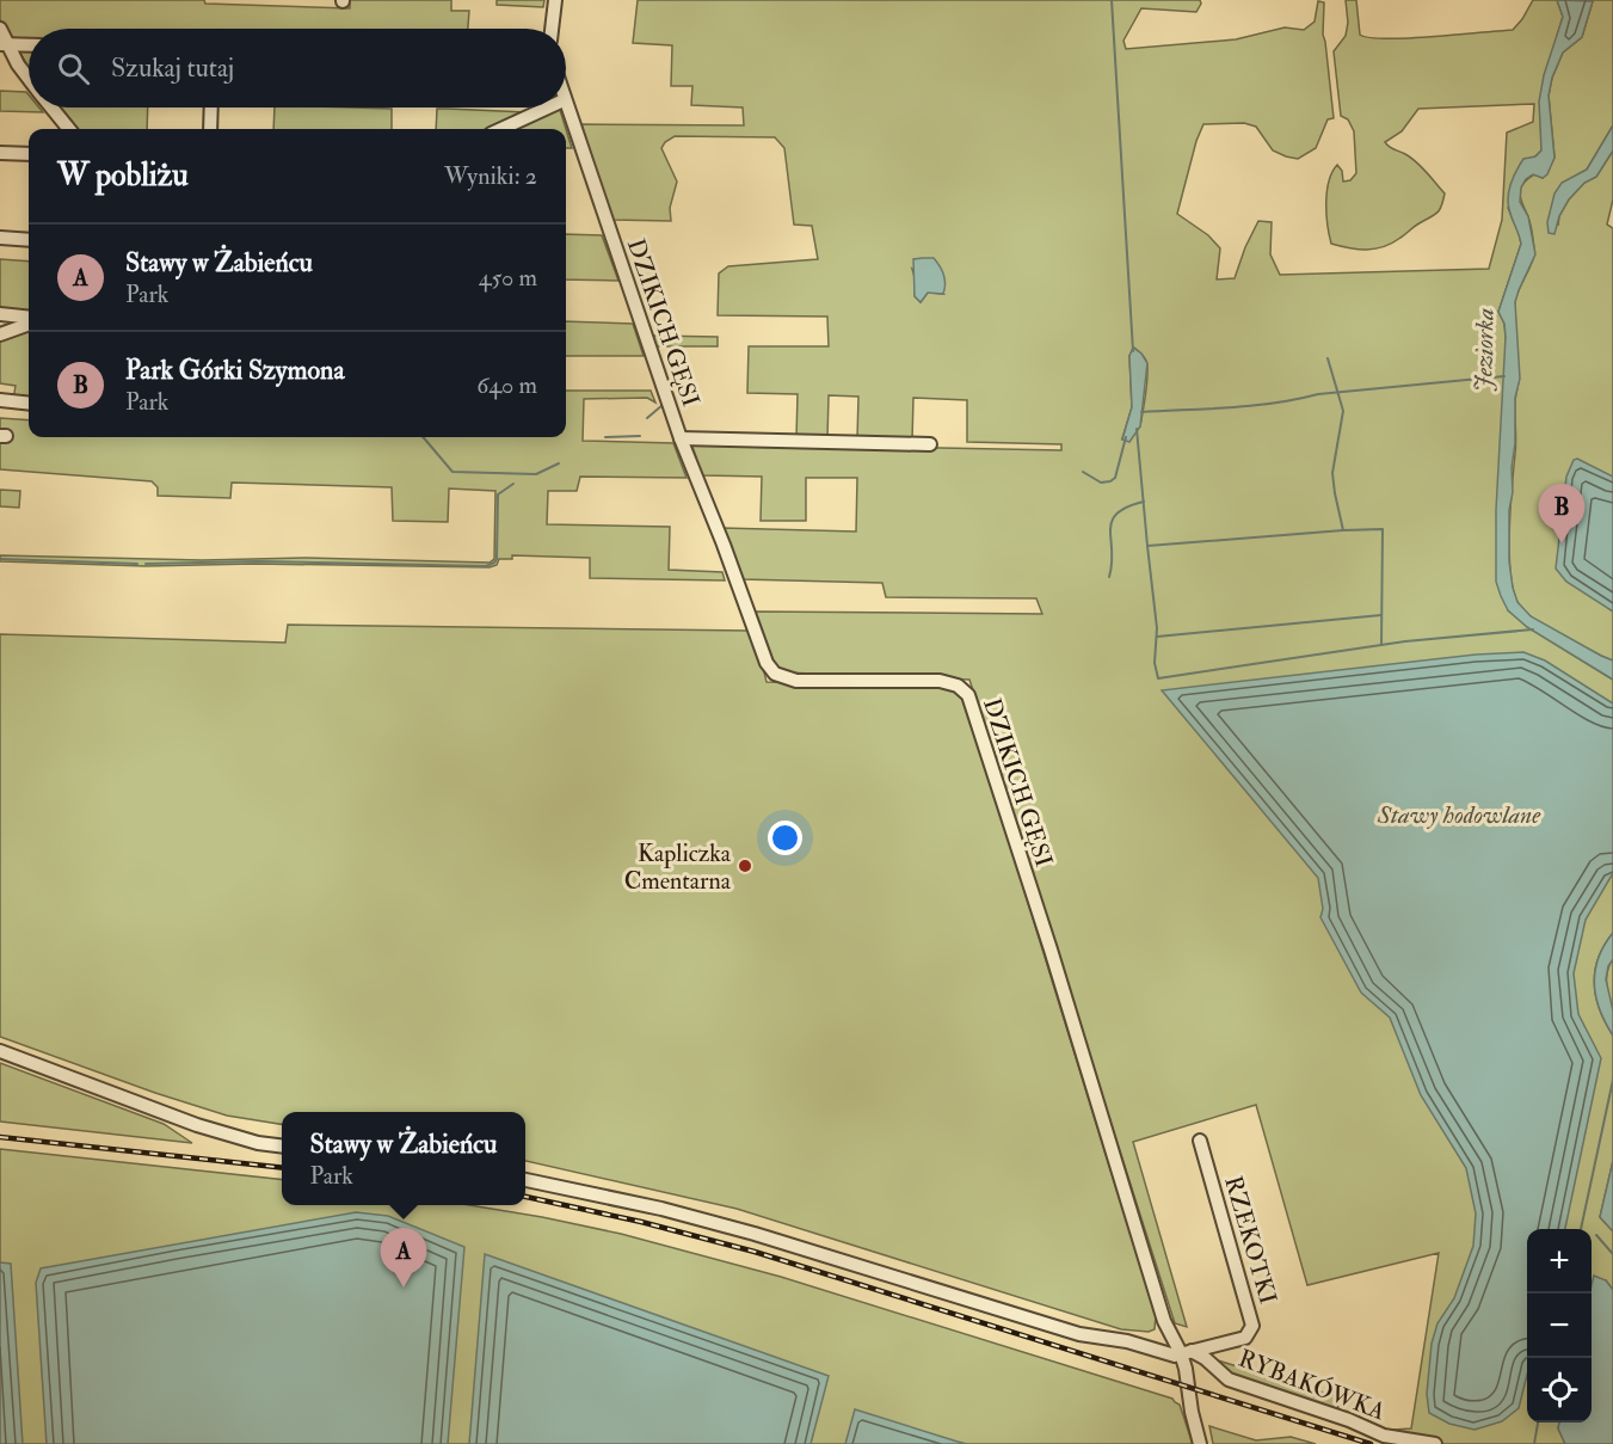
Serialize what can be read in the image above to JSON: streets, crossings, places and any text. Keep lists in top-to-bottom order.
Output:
{
  "streets": {
    "street": ["DZIKICH GĘSI", "RZEKOTKI", "RYBAKÓWKA"]
  },
  "crossings": [
    ["DZIKICH GĘSI", "RZEKOTKI"],
    ["DZIKICH GĘSI", "RYBAKÓWKA"],
    ["RZEKOTKI", "RYBAKÓWKA"]
  ],
  "water": ["Jeziorka", "Stawy hodowlane"],
  "places": ["Kapliczka Cmentarna"],
  "page": {
    "search": "Szukaj tutaj",
    "heading": ["W pobliżu", "Wyniki: 2"],
    "list": [
      {
        "mark": "A",
        "name": "Stawy w Żabieńcu",
        "note": "Park",
        "value": "450 m"
      },
      {
        "mark": "B",
        "name": "Park Górki Szymona",
        "note": "Park",
        "value": "640 m"
      }
    ],
    "pins": ["B", "A"],
    "popup": ["Stawy w Żabieńcu", "Park"],
    "map_buttons": ["+", "−"]
  }
}
